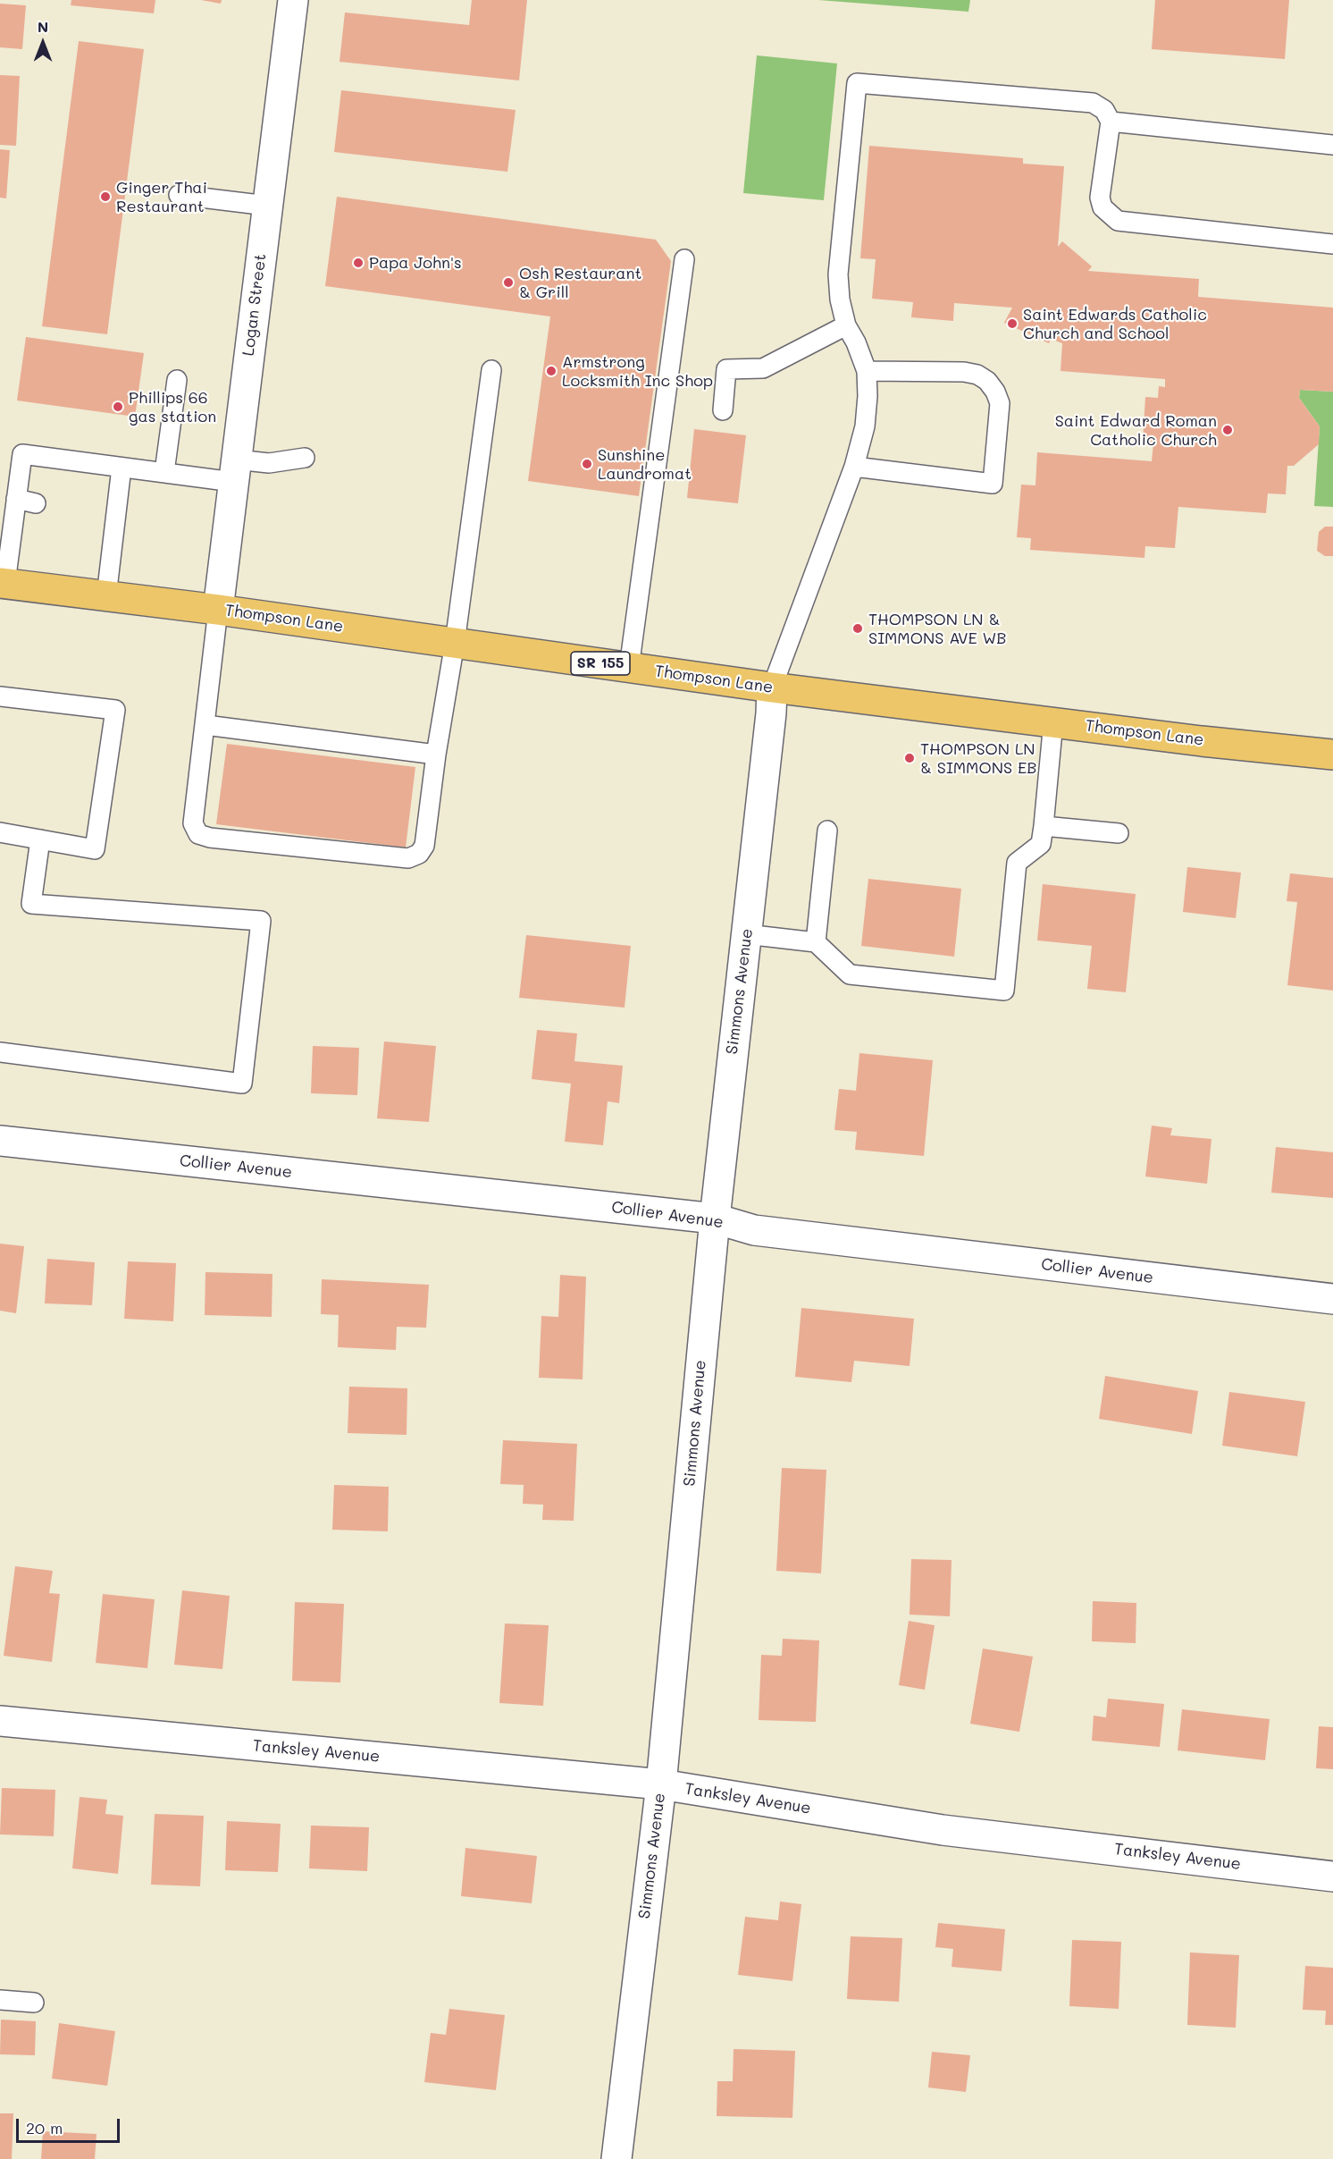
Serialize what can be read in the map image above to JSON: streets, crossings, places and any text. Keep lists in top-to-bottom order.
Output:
{
  "streets": {
    "main road": ["Thompson Lane", "SR 155"],
    "street": [
      "Logan Street",
      "Simmons Avenue",
      "Collier Avenue",
      "Tanksley Avenue"
    ]
  },
  "crossings": [
    ["Logan Street", "Thompson Lane"],
    ["Thompson Lane", "Simmons Avenue"],
    ["Simmons Avenue", "Collier Avenue"],
    ["Simmons Avenue", "Tanksley Avenue"]
  ],
  "places": [
    "Ginger Thai Restaurant",
    "Papa John's",
    "Osh Restaurant & Grill",
    "Saint Edwards Catholic Church and School",
    "Armstrong Locksmith Inc Shop",
    "Phillips 66 gas station",
    "Saint Edward Roman Catholic Church",
    "Sunshine Laundromat",
    "THOMPSON LN & SIMMONS AVE WB",
    "THOMPSON LN & SIMMONS EB"
  ],
  "scale_bar": "20 m",
  "north": "top"
}
